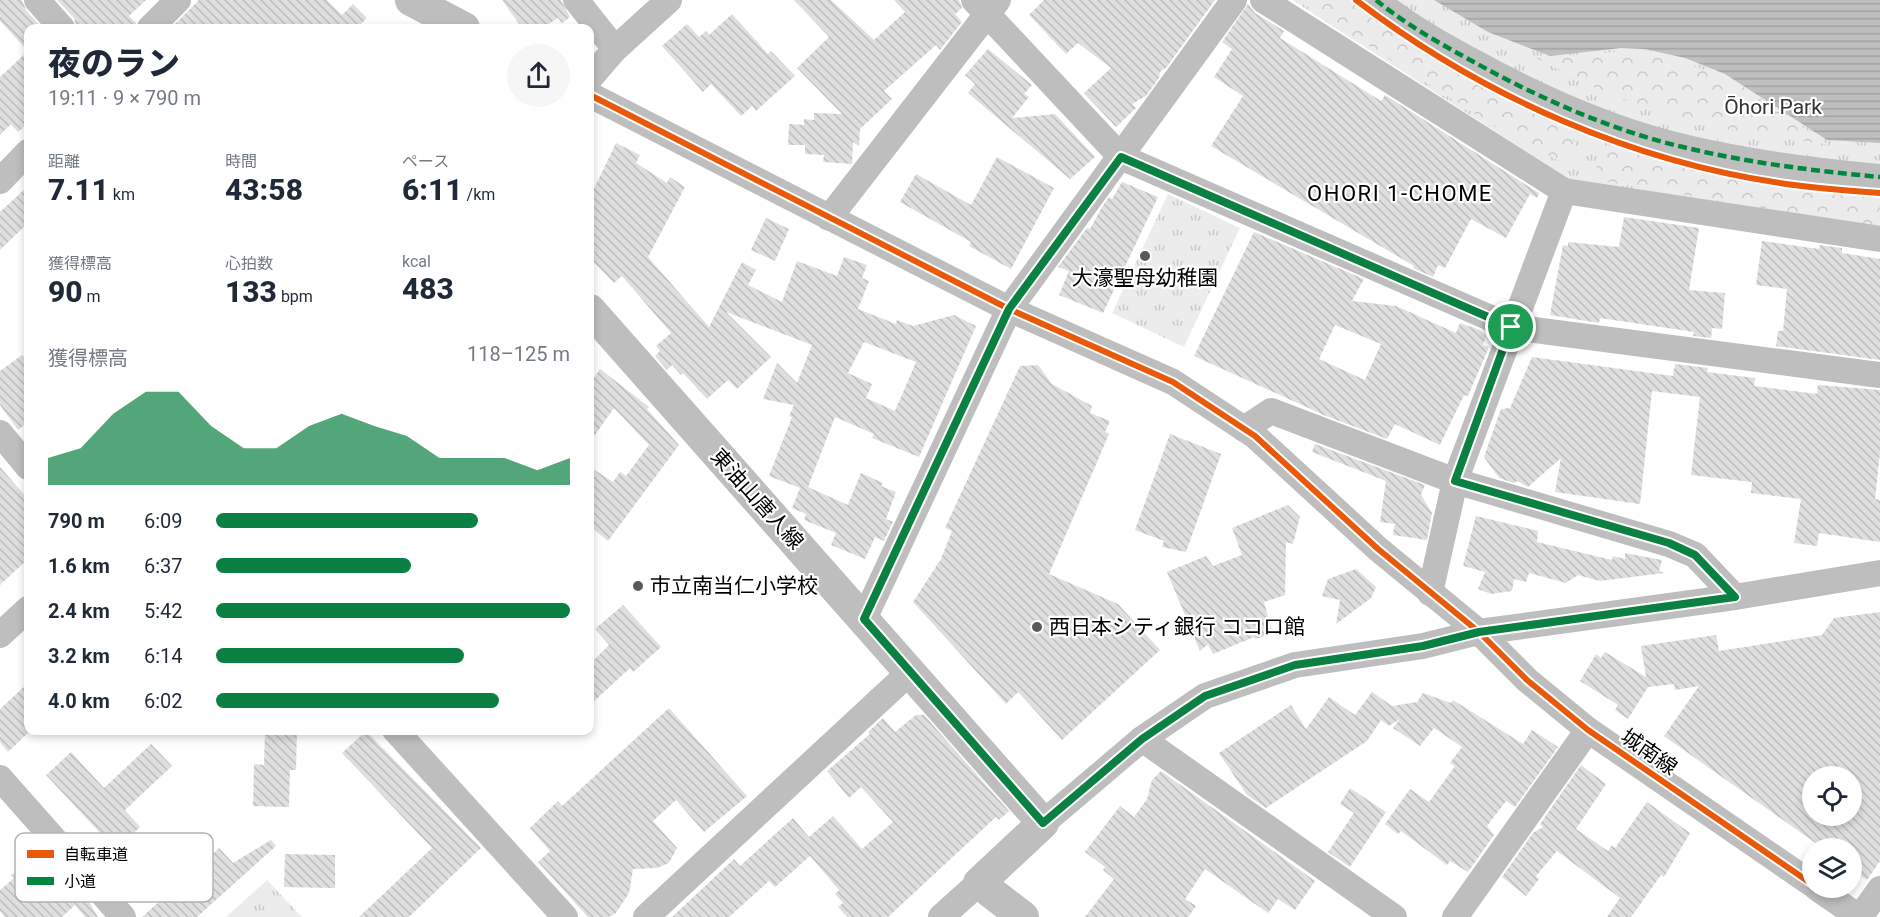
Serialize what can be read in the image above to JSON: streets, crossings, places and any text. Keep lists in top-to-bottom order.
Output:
{
  "streets": {
    "main road": ["東油山唐人線"],
    "street": ["城南線"]
  },
  "districts": ["OHORI 1-CHOME"],
  "parks": ["Ōhori Park"],
  "places": ["大濠聖母幼稚園", "市立南当仁小学校", "西日本シティ銀行 ココロ館"],
  "legend": ["自転車道", "小道"],
  "page": {
    "heading": ["夜のラン", "19:11 · 9 × 790 m"],
    "stats": [
      ["距離", "7.11 km"],
      ["時間", "43:58"],
      ["ペース", "6:11 /km"],
      ["獲得標高", "90 m"],
      ["心拍数", "133 bpm"],
      ["kcal", "483"]
    ],
    "chart": ["獲得標高", "118–125 m"],
    "list": [
      {
        "name": "790 m",
        "note": "6:09"
      },
      {
        "name": "1.6 km",
        "note": "6:37"
      },
      {
        "name": "2.4 km",
        "note": "5:42"
      },
      {
        "name": "3.2 km",
        "note": "6:14"
      },
      {
        "name": "4.0 km",
        "note": "6:02"
      }
    ]
  }
}
